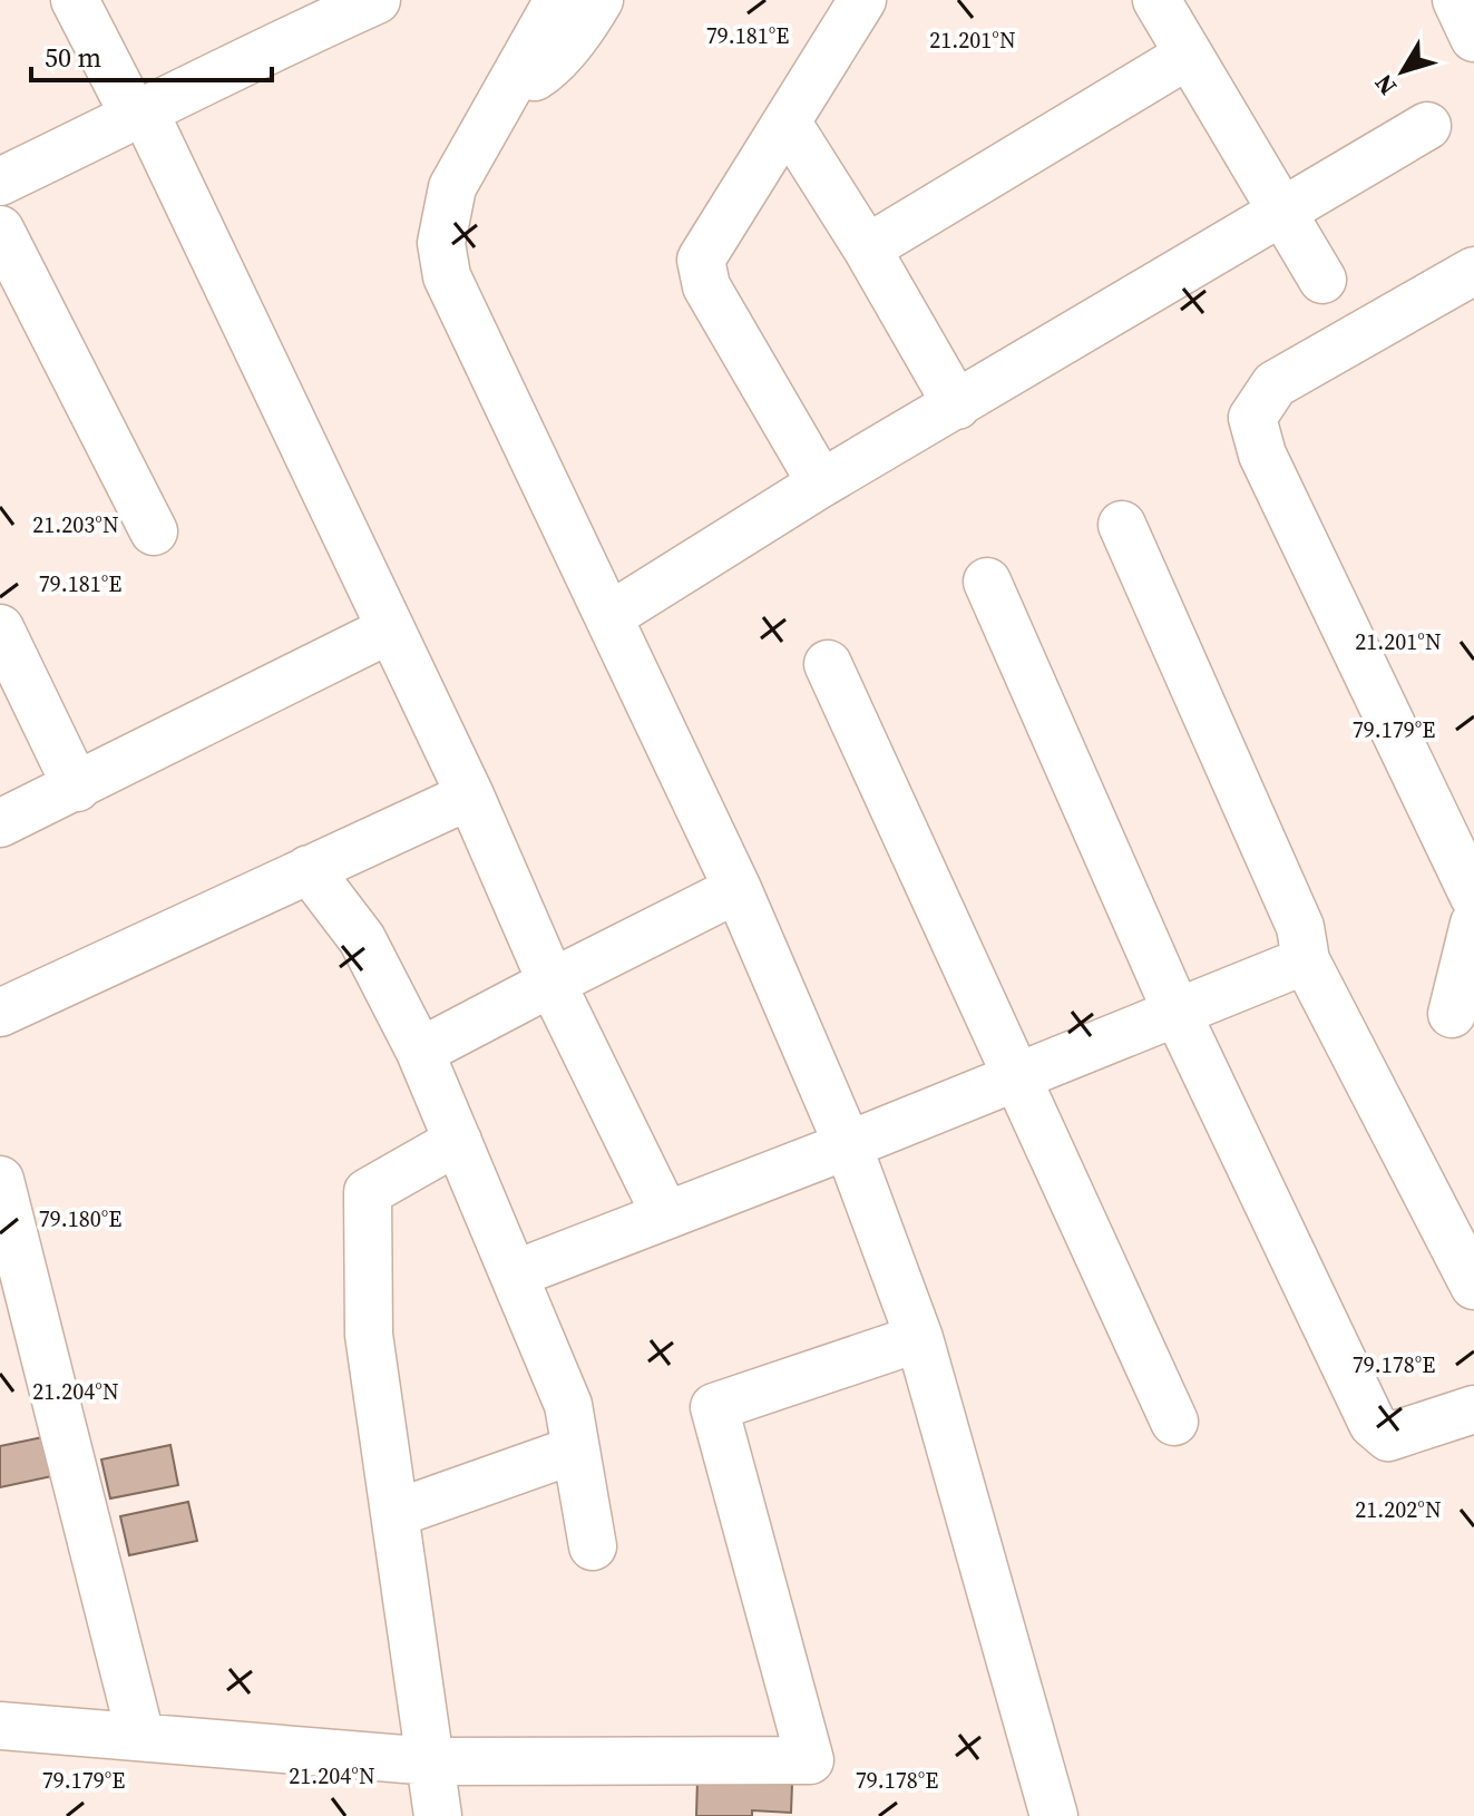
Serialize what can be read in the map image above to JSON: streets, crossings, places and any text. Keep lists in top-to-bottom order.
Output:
{
  "scale_bar": "50 m",
  "north": "bottom left",
  "coordinates": [
    "79.181°E",
    "21.201°N",
    "21.203°N",
    "79.179°E",
    "79.180°E",
    "79.178°E",
    "21.204°N",
    "21.202°N"
  ]
}
